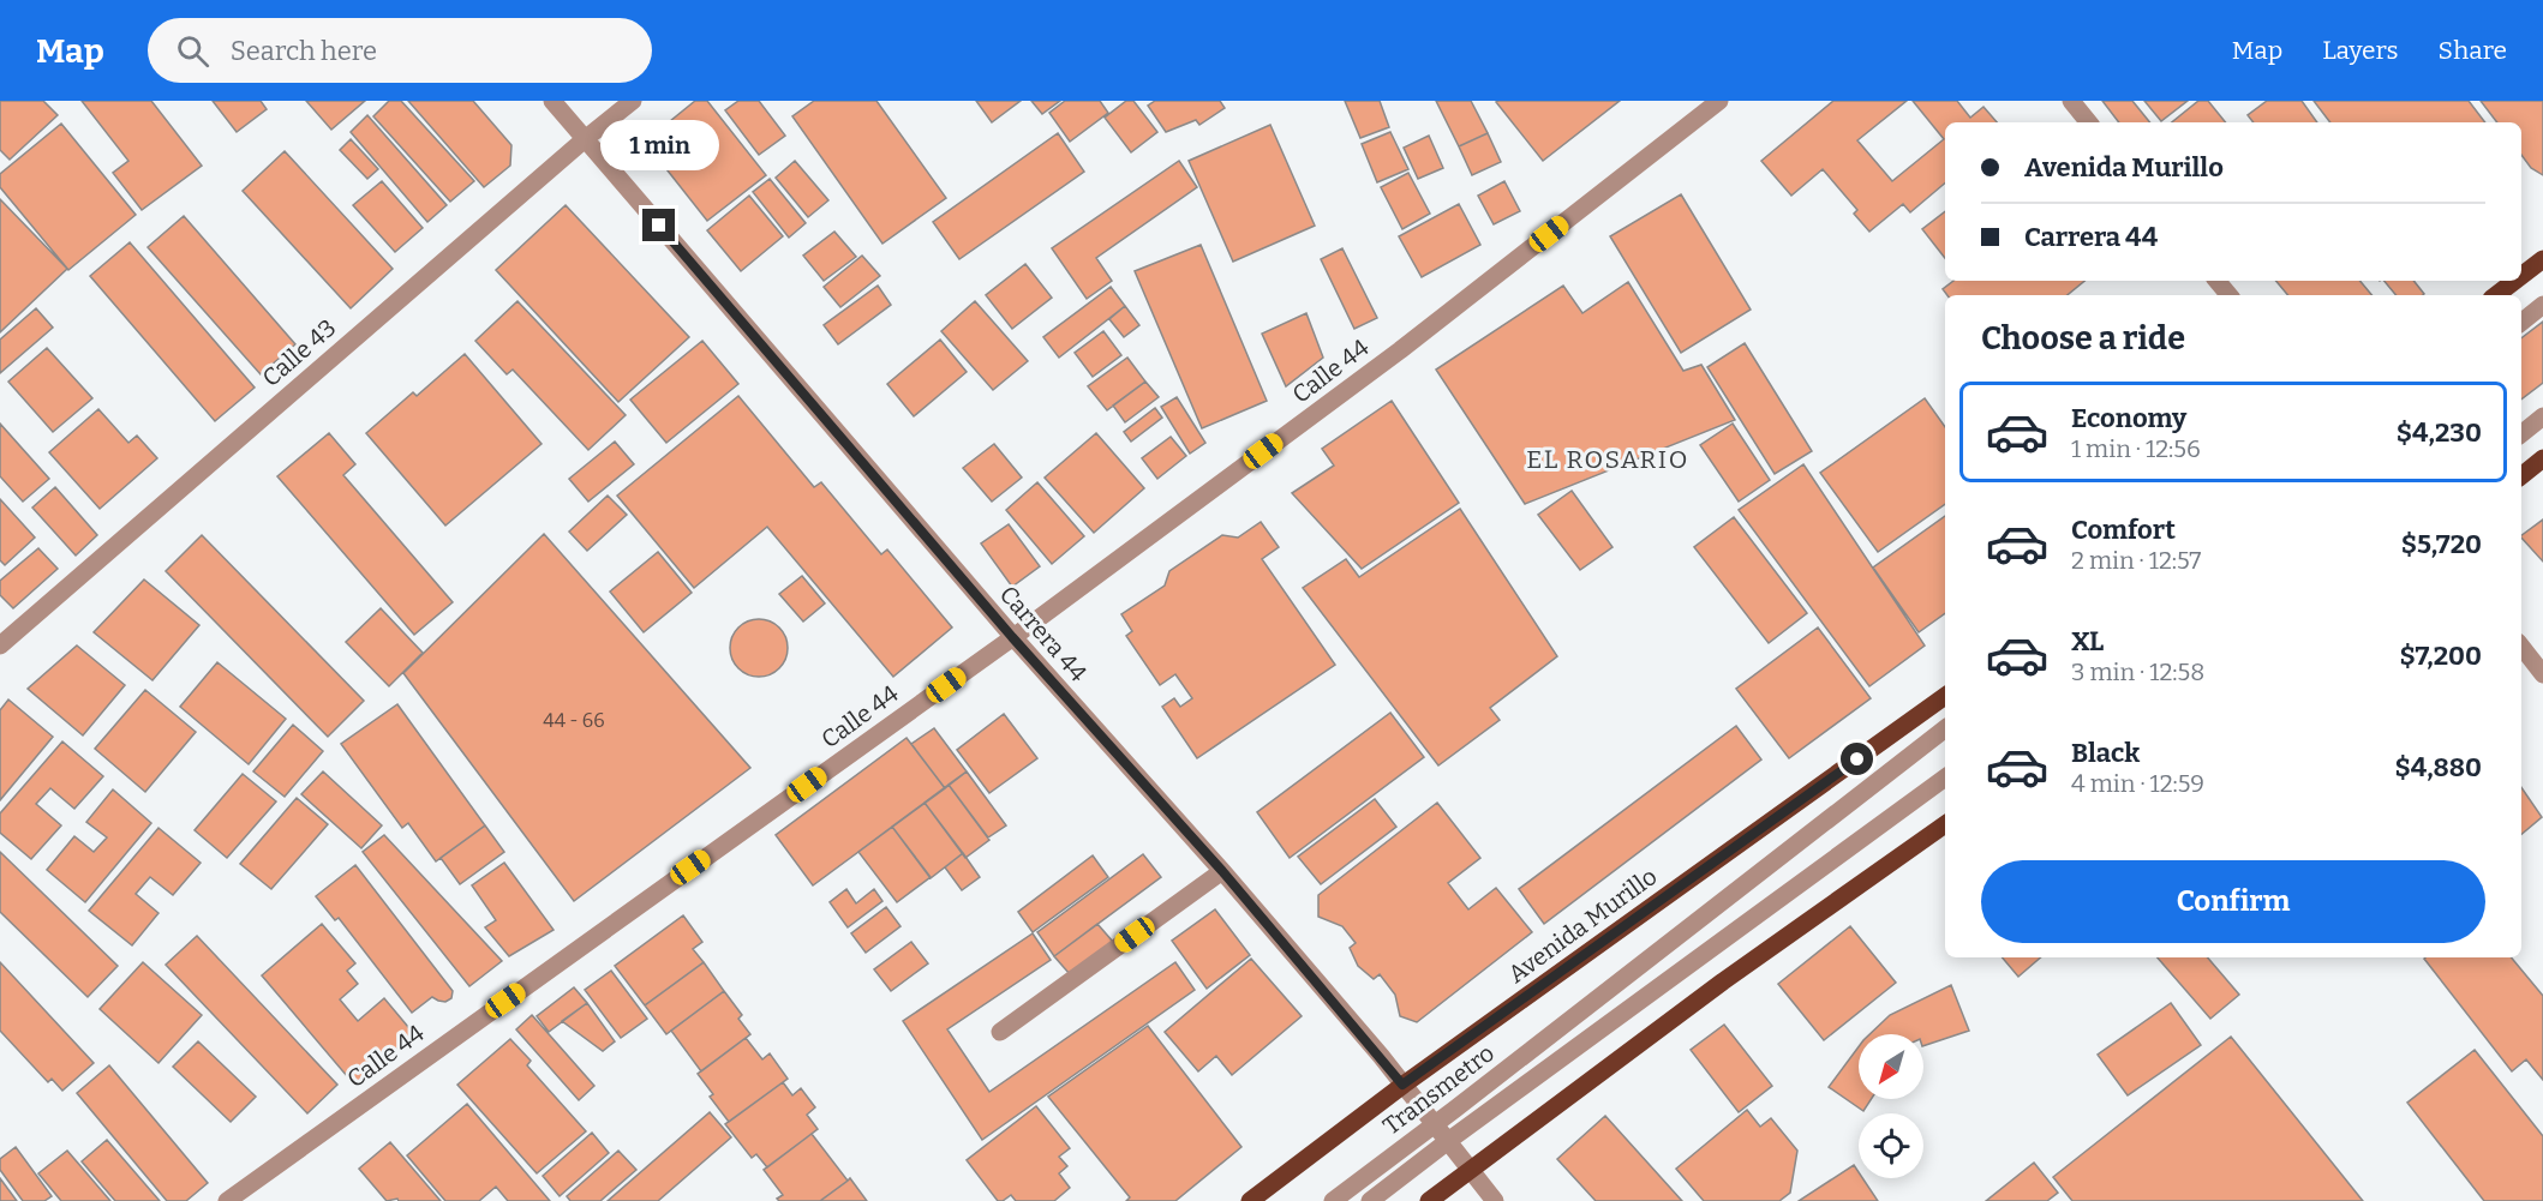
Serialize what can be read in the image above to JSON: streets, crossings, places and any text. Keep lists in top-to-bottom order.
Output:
{
  "streets": {
    "main road": ["Avenida Murillo"],
    "street": [
      "Calle 43",
      "Calle 44",
      "Carrera 44",
      "Transmetro"
    ]
  },
  "crossings": [
    ["Calle 43", "Carrera 44"],
    ["Calle 44", "Carrera 44"],
    ["Carrera 44", "Avenida Murillo"],
    ["Carrera 44", "Transmetro"]
  ],
  "districts": ["EL ROSARIO"],
  "house_numbers": ["44 - 66"],
  "north": "bottom left",
  "page": {
    "header": "Map",
    "search": "Search here",
    "nav": ["Map", "Layers", "Share"],
    "bubble": "1 min",
    "banner": ["Avenida Murillo", "Carrera 44"],
    "heading": "Choose a ride",
    "list": [
      {
        "name": "Economy",
        "note": "1 min · 12:56",
        "value": "$4,230"
      },
      {
        "name": "Comfort",
        "note": "2 min · 12:57",
        "value": "$5,720"
      },
      {
        "name": "XL",
        "note": "3 min · 12:58",
        "value": "$7,200"
      },
      {
        "name": "Black",
        "note": "4 min · 12:59",
        "value": "$4,880"
      }
    ],
    "buttons": "Confirm"
  }
}
